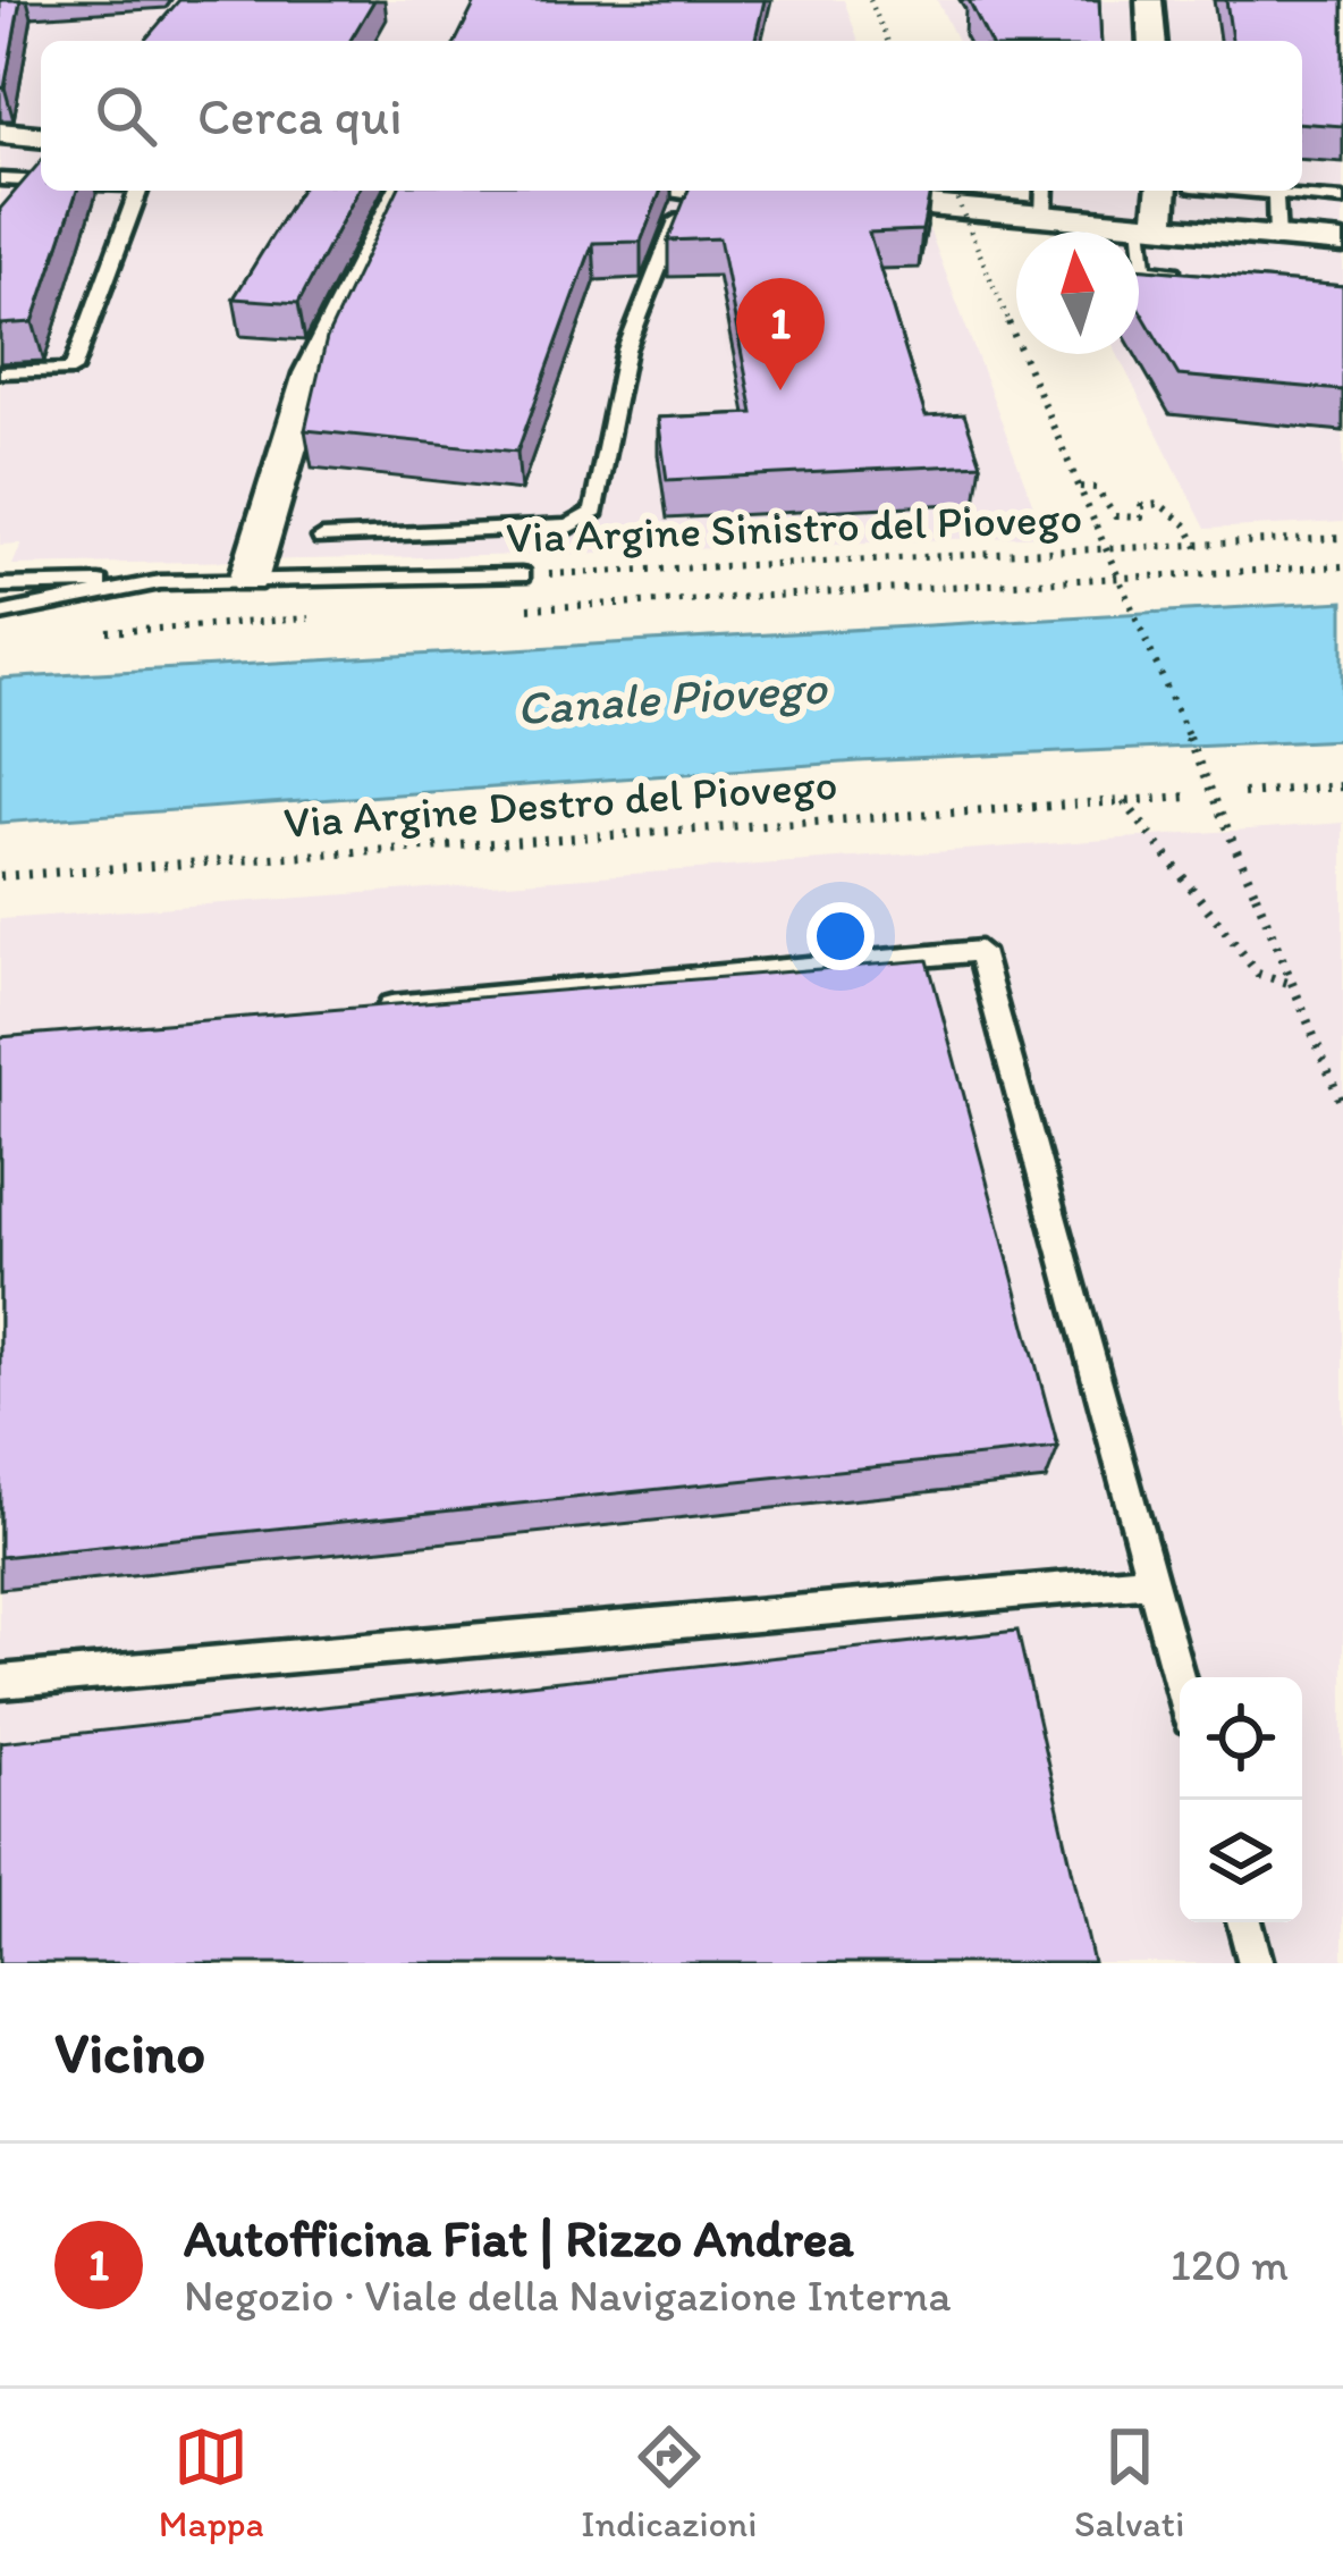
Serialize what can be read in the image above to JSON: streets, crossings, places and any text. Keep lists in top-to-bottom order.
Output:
{
  "streets": {
    "lane": ["Via Argine Sinistro del Piovego"],
    "path": ["Via Argine Destro del Piovego"]
  },
  "water": ["Canale Piovego"],
  "north": "top",
  "page": {
    "search": "Cerca qui",
    "pins": "1",
    "heading": "Vicino",
    "list": [
      {
        "mark": "1",
        "name": "Autofficina Fiat | Rizzo Andrea",
        "note": "Negozio · Viale della Navigazione Interna",
        "value": "120 m"
      }
    ],
    "nav": ["Mappa", "Indicazioni", "Salvati"]
  }
}
